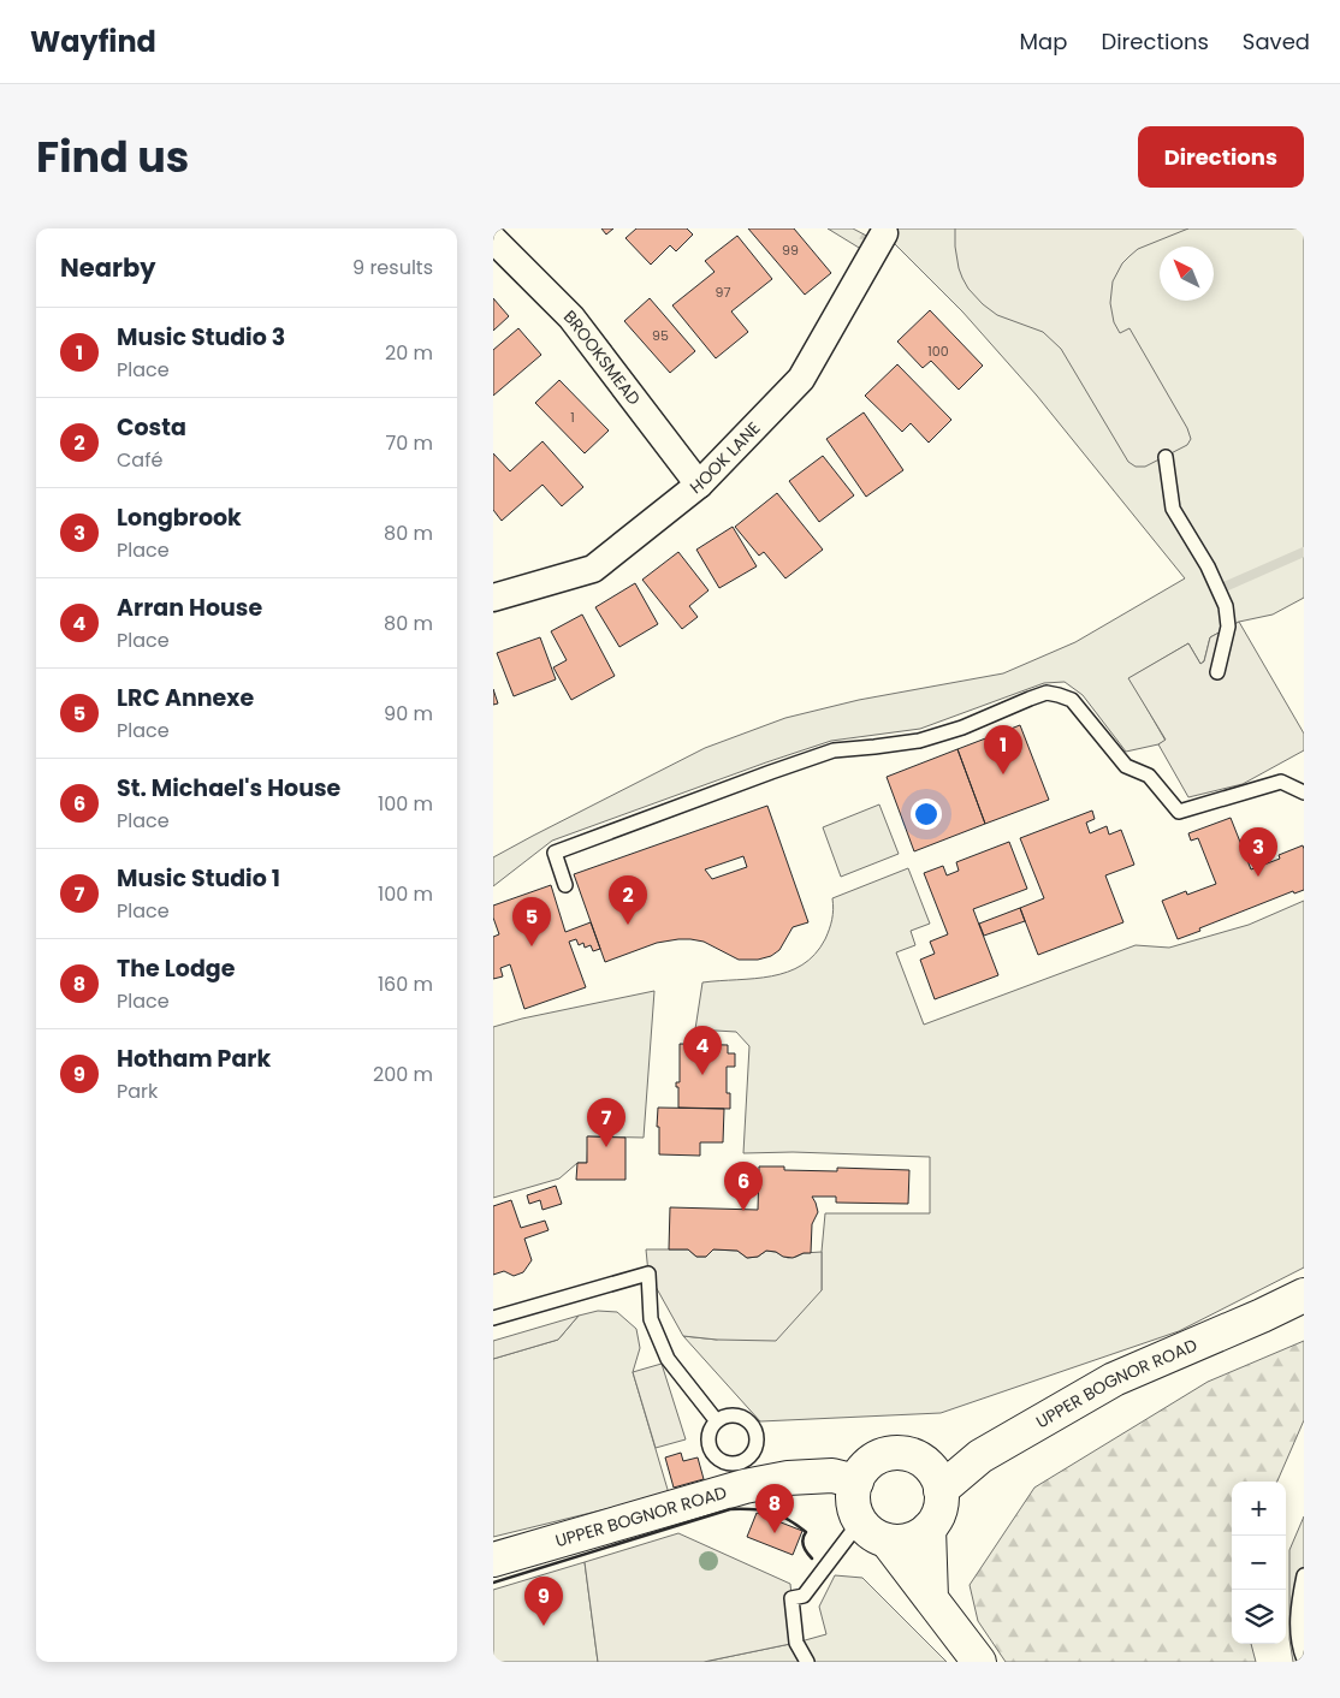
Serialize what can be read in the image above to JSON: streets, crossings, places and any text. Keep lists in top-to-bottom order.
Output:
{
  "streets": {
    "main road": ["UPPER BOGNOR ROAD"],
    "street": ["BROOKSMEAD", "HOOK LANE"]
  },
  "crossings": [
    ["BROOKSMEAD", "HOOK LANE"]
  ],
  "house_numbers": [
    "99",
    "97",
    "95",
    "100",
    "1"
  ],
  "north": "top left",
  "page": {
    "header": "Wayfind",
    "nav": ["Map", "Directions", "Saved"],
    "title": "Find us",
    "buttons": "Directions",
    "heading": ["Nearby", "9 results"],
    "list": [
      {
        "mark": "1",
        "name": "Music Studio 3",
        "note": "Place",
        "value": "20 m"
      },
      {
        "mark": "2",
        "name": "Costa",
        "note": "Café",
        "value": "70 m"
      },
      {
        "mark": "3",
        "name": "Longbrook",
        "note": "Place",
        "value": "80 m"
      },
      {
        "mark": "4",
        "name": "Arran House",
        "note": "Place",
        "value": "80 m"
      },
      {
        "mark": "5",
        "name": "LRC Annexe",
        "note": "Place",
        "value": "90 m"
      },
      {
        "mark": "6",
        "name": "St. Michael's House",
        "note": "Place",
        "value": "100 m"
      },
      {
        "mark": "7",
        "name": "Music Studio 1",
        "note": "Place",
        "value": "100 m"
      },
      {
        "mark": "8",
        "name": "The Lodge",
        "note": "Place",
        "value": "160 m"
      },
      {
        "mark": "9",
        "name": "Hotham Park",
        "note": "Park",
        "value": "200 m"
      }
    ],
    "pins": [
      "1",
      "3",
      "2",
      "5",
      "4",
      "7",
      "6",
      "8",
      "9"
    ],
    "map_buttons": ["+", "−"]
  }
}
